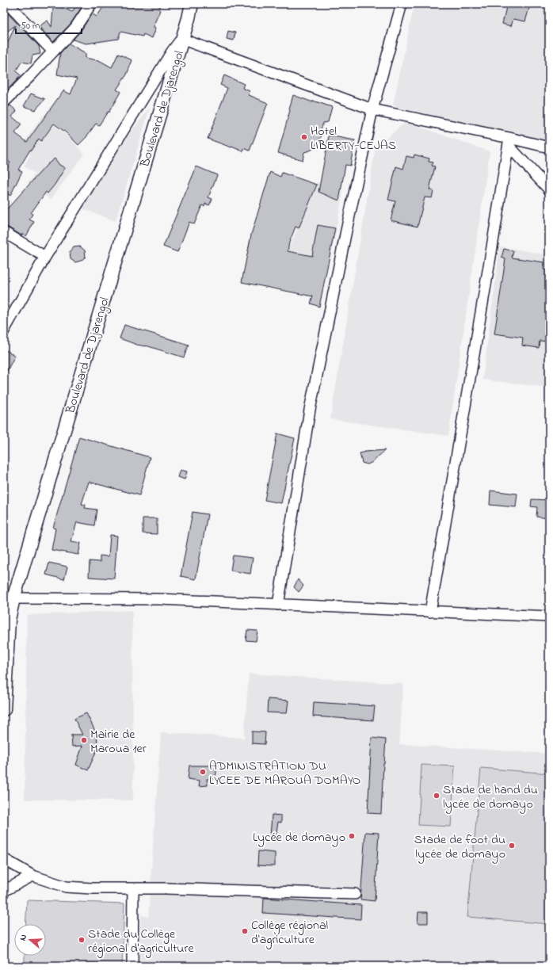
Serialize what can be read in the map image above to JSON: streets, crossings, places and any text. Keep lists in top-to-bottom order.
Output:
{
  "streets": {
    "main road": ["Boulevard de Djarengol"]
  },
  "places": [
    "Hotel LIBERTY-CEJAS",
    "Mairie de Maroua 1er",
    "ADMINISTRATION DU LYCEE DE MAROUA DOMAYO",
    "Stade de hand du lycée de domayo",
    "Lycée de domayo",
    "Stade de foot du lycée de domayo",
    "Collège régional d'agriculture",
    "Stade du Collège régional d'agriculture"
  ],
  "scale_bar": "50 m",
  "north": "left"
}
